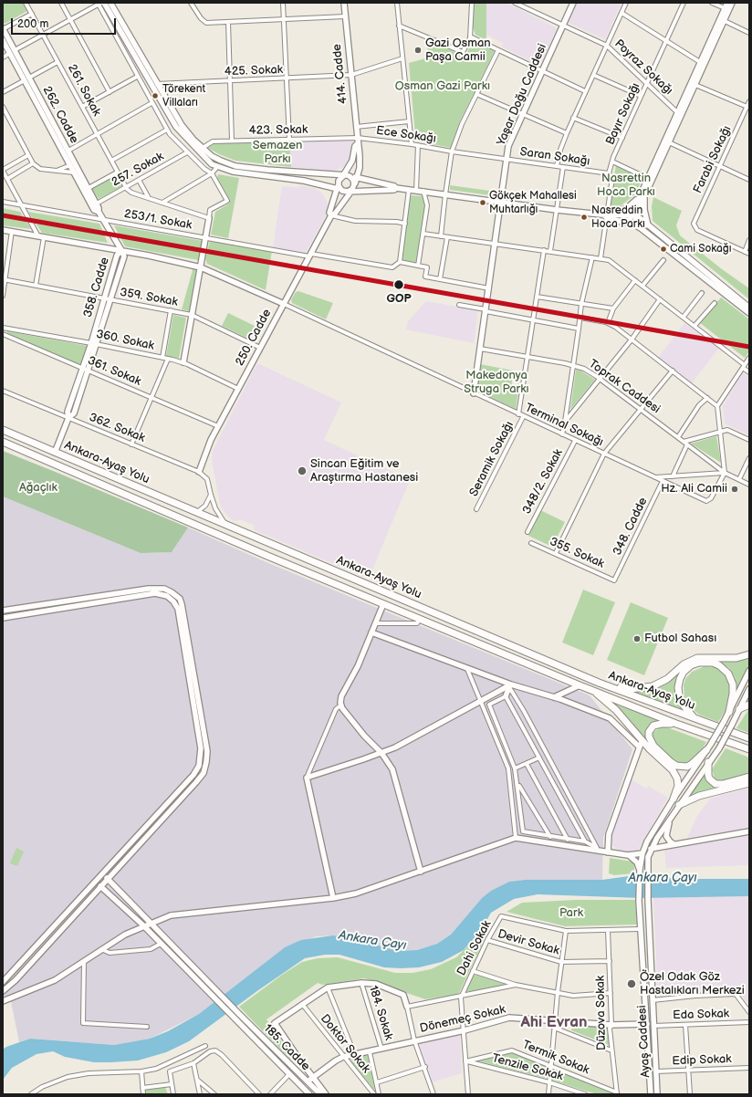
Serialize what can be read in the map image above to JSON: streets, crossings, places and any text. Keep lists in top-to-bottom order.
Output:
{
  "streets": {
    "highway": ["Ankara-Ayaş Yolu"],
    "street": [
      "Poyraz Sokağı",
      "425. Sokak",
      "414. Cadde",
      "261. Sokak",
      "Yaşar Doğu Caddesi",
      "Bayır Sokağı",
      "262. Cadde",
      "423. Sokak",
      "Ece Sokağı",
      "Saran Sokağı",
      "Farabi Sokağı",
      "257. Sokak",
      "253/1. Sokak",
      "358. Cadde",
      "359. Sokak",
      "250. Cadde",
      "360. Sokak",
      "361. Sokak",
      "Toprak Caddesi",
      "Terminal Sokağı",
      "362. Sokak",
      "Seramik Sokağı",
      "348/2. Sokak",
      "348. Cadde",
      "355. Sokak",
      "Devir Sokak",
      "Dahi Sokak",
      "184. Sokak",
      "Düzova Sokak",
      "Eda Sokak",
      "Dönemeç Sokak",
      "Ayaş Caddesi",
      "Doktor Sokak",
      "185. Cadde",
      "Termik Sokak",
      "Edip Sokak",
      "Tenzile Sokak"
    ]
  },
  "crossings": [
    ["Poyraz Sokağı", "Yaşar Doğu Caddesi"],
    ["Poyraz Sokağı", "Bayır Sokağı"],
    ["425. Sokak", "414. Cadde"],
    ["414. Cadde", "423. Sokak"],
    ["414. Cadde", "Ece Sokağı"],
    ["414. Cadde", "250. Cadde"],
    ["261. Sokak", "257. Sokak"],
    ["Yaşar Doğu Caddesi", "Saran Sokağı"],
    ["Yaşar Doğu Caddesi", "Toprak Caddesi"],
    ["Yaşar Doğu Caddesi", "Terminal Sokağı"],
    ["Bayır Sokağı", "Saran Sokağı"],
    ["262. Cadde", "257. Sokak"],
    ["262. Cadde", "253/1. Sokak"],
    ["262. Cadde", "358. Cadde"],
    ["423. Sokak", "Ece Sokağı"],
    ["Ece Sokağı", "Saran Sokağı"],
    ["253/1. Sokak", "250. Cadde"],
    ["358. Cadde", "359. Sokak"],
    ["358. Cadde", "360. Sokak"],
    ["358. Cadde", "361. Sokak"],
    ["358. Cadde", "362. Sokak"],
    ["358. Cadde", "Ankara-Ayaş Yolu"],
    ["359. Sokak", "250. Cadde"],
    ["250. Cadde", "360. Sokak"],
    ["250. Cadde", "361. Sokak"],
    ["250. Cadde", "Terminal Sokağı"],
    ["250. Cadde", "362. Sokak"],
    ["Toprak Caddesi", "Terminal Sokağı"],
    ["Terminal Sokağı", "Seramik Sokağı"],
    ["Terminal Sokağı", "348/2. Sokak"],
    ["Terminal Sokağı", "348. Cadde"],
    ["348. Cadde", "355. Sokak"],
    ["Devir Sokak", "Dahi Sokak"],
    ["Devir Sokak", "Düzova Sokak"],
    ["Dahi Sokak", "Düzova Sokak"],
    ["Dahi Sokak", "Ayaş Caddesi"],
    ["184. Sokak", "Dönemeç Sokak"],
    ["Düzova Sokak", "Dönemeç Sokak"],
    ["Düzova Sokak", "Termik Sokak"],
    ["Eda Sokak", "Ayaş Caddesi"],
    ["Dönemeç Sokak", "Ayaş Caddesi"],
    ["Dönemeç Sokak", "Doktor Sokak"],
    ["Dönemeç Sokak", "185. Cadde"],
    ["Ayaş Caddesi", "Edip Sokak"],
    ["Termik Sokak", "Tenzile Sokak"]
  ],
  "districts": ["Ahi Evran"],
  "water": ["Ankara Çayı"],
  "parks": [
    "Osman Gazi Parkı",
    "Semazen Parkı",
    "Nasrettin Hoca Parkı",
    "Makedonya Struga Parkı",
    "Ağaçlık",
    "Park"
  ],
  "places": [
    "Gazi Osman Paşa Camii",
    "Törekent Villaları",
    "Gökçek Mahallesi Muhtarlığı",
    "Nasreddin Hoca Parkı",
    "Cami Sokağı",
    "GOP",
    "Sincan Eğitim ve Araştırma Hastanesi",
    "Hz. Ali Camii",
    "Futbol Sahası",
    "Özel Odak Göz Hastalıkları Merkezi"
  ],
  "scale_bar": "200 m"
}
